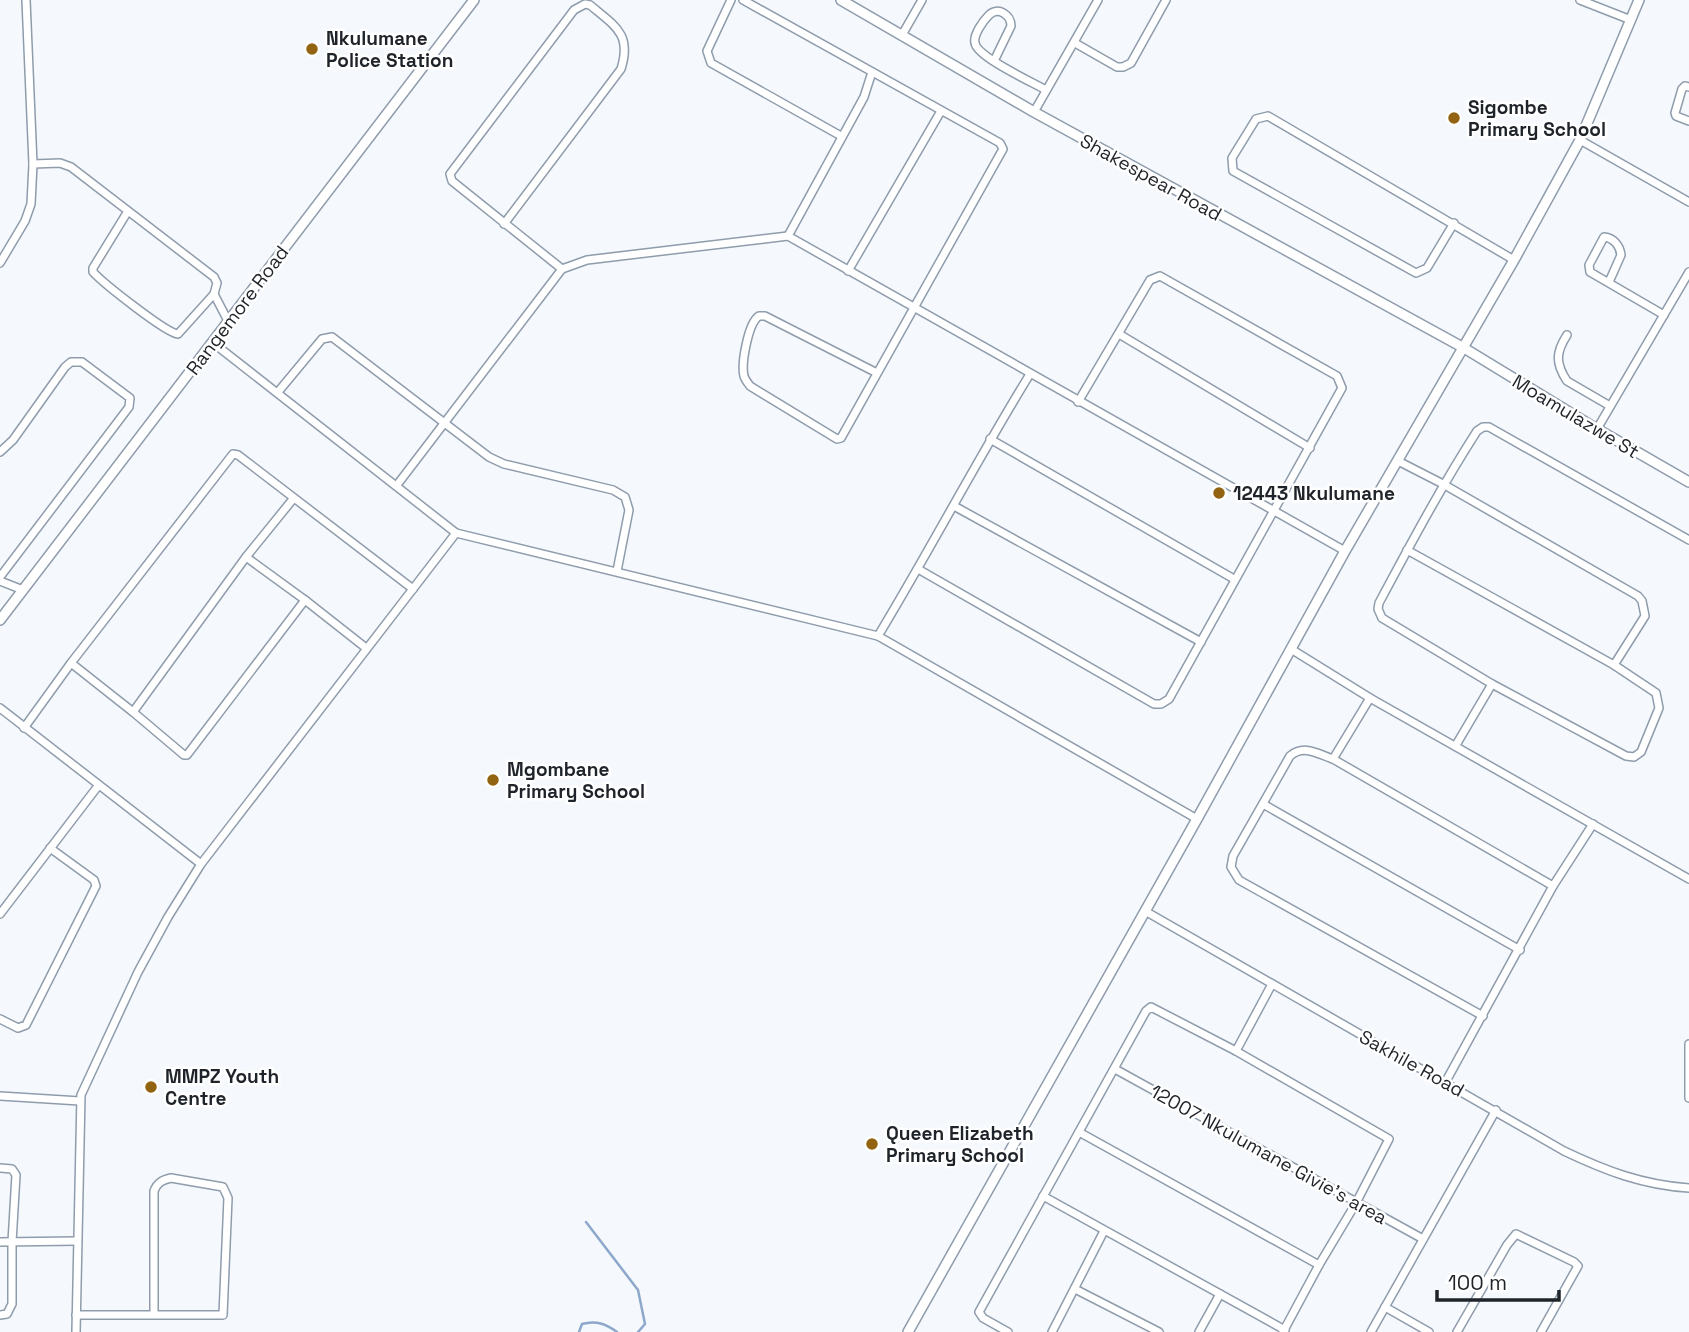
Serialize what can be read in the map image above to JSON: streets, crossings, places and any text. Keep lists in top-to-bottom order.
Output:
{
  "streets": {
    "street": [
      "Shakespear Road",
      "Rangemore Road",
      "Moamulazwe St",
      "Sakhile Road",
      "12007 Nkulumane Givie's area"
    ]
  },
  "crossings": [
    ["Shakespear Road", "Moamulazwe St"]
  ],
  "places": [
    "Nkulumane Police Station",
    "Sigombe Primary School",
    "12443 Nkulumane",
    "Mgombane Primary School",
    "MMPZ Youth Centre",
    "Queen Elizabeth Primary School"
  ],
  "scale_bar": "100 m"
}
